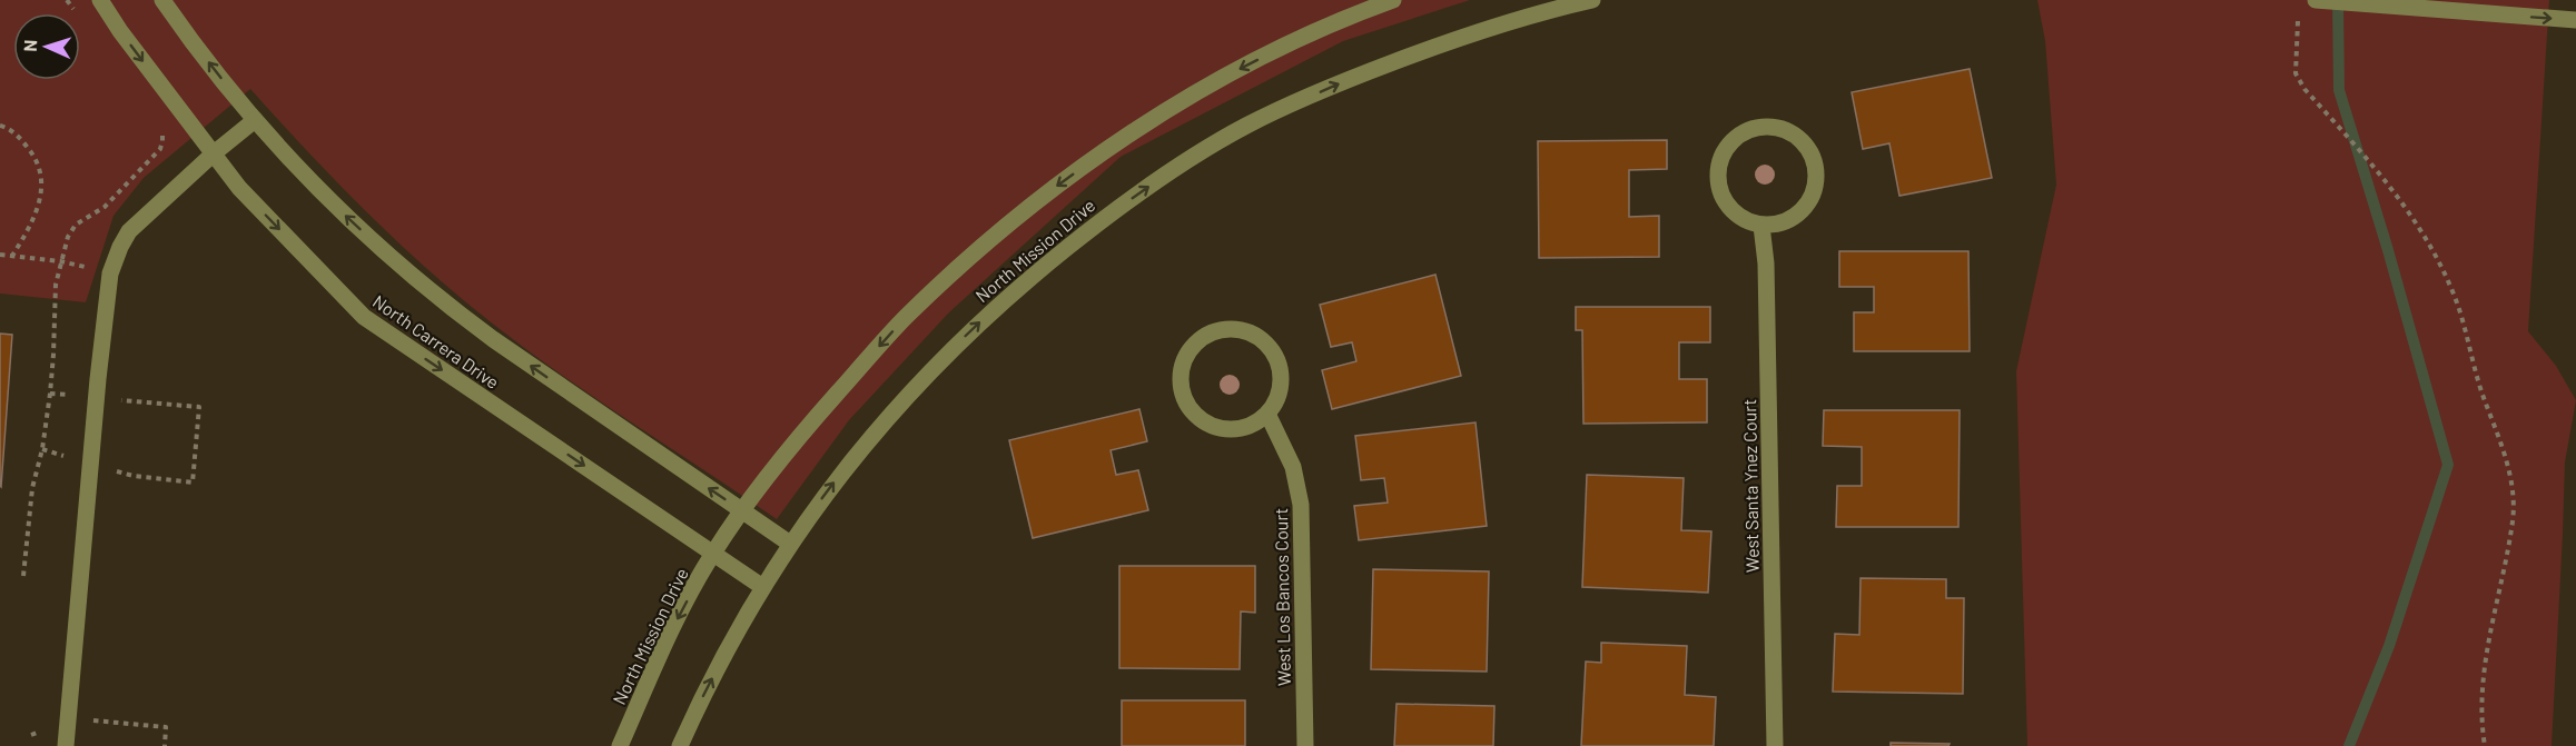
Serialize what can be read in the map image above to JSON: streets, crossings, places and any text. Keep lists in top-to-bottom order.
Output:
{
  "streets": {
    "street": [
      "North Mission Drive",
      "North Carrera Drive",
      "West Santa Ynez Court",
      "West Los Bancos Court"
    ]
  },
  "crossings": [
    ["North Mission Drive", "North Carrera Drive"]
  ],
  "north": "left"
}
